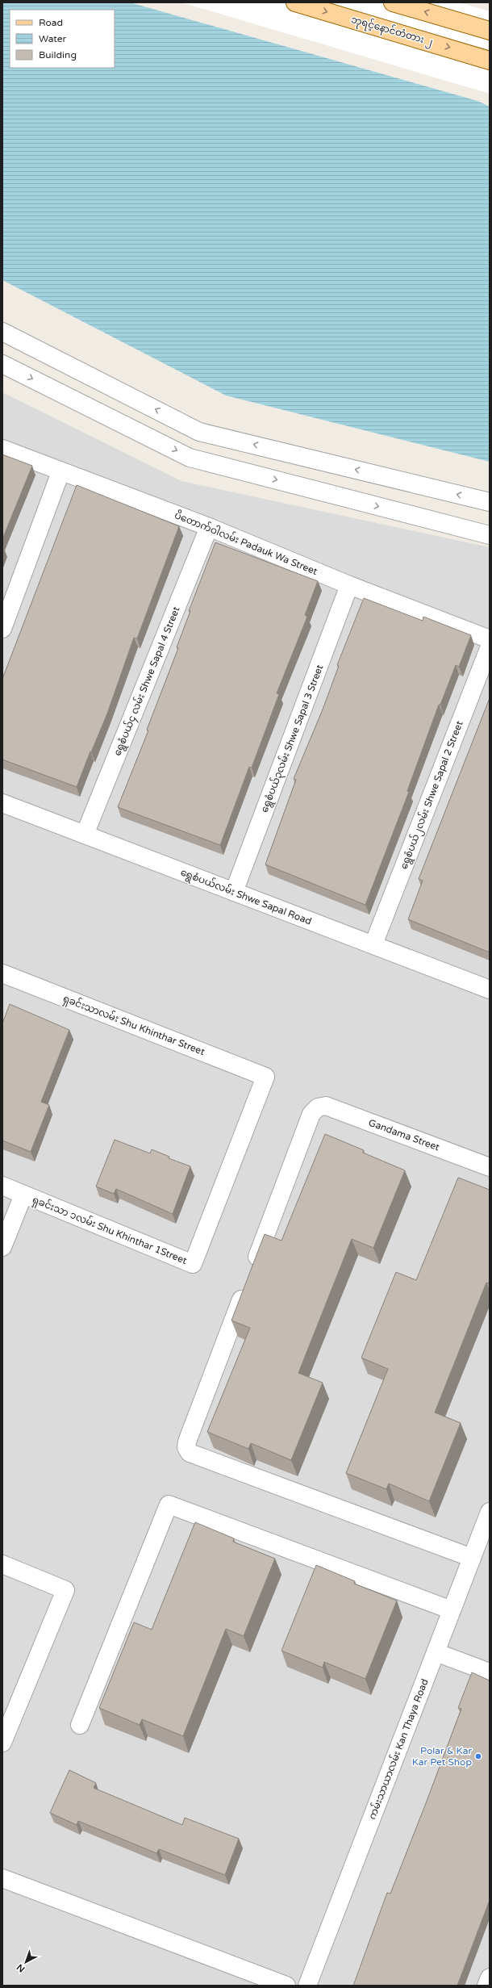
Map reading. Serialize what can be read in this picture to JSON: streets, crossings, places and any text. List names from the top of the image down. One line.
{"streets":{"main road":["ဘုရင့်နောင်တံတား ၂"],"street":["ပိတောက်ဝါလမ်း Padauk Wa Street","ရွေစံပယ်၄ လမ်း Shwe Sapal 4 Street","ရွေစံပယ်၃လမ်း Shwe Sapal 3 Street","ရွေစံပယ်၂လမ်း Shwe Sapal 2 Street","ရွေစံပယ်လမ်း Shwe Sapal Road","ရှခင်းသာလမ်း Shu Khinthar Street","Gandama Street","ရှခင်းသာ ၁လမ်း Shu Khinthar 1Street","ကမ်းသာယာလမ်း Kan Thaya Road"]},"crossings":[["ပိတောက်ဝါလမ်း Padauk Wa Street","ရွေစံပယ်၄ လမ်း Shwe Sapal 4 Street"],["ပိတောက်ဝါလမ်း Padauk Wa Street","ရွေစံပယ်၃လမ်း Shwe Sapal 3 Street"],["ရွေစံပယ်၄ လမ်း Shwe Sapal 4 Street","ရွေစံပယ်လမ်း Shwe Sapal Road"],["ရွေစံပယ်၃လမ်း Shwe Sapal 3 Street","ရွေစံပယ်လမ်း Shwe Sapal Road"],["ရွေစံပယ်၂လမ်း Shwe Sapal 2 Street","ရွေစံပယ်လမ်း Shwe Sapal Road"],["ရှခင်းသာလမ်း Shu Khinthar Street","ရှခင်းသာ ၁လမ်း Shu Khinthar 1Street"],["Gandama Street","ကမ်းသာယာလမ်း Kan Thaya Road"]],"places":["Polar & Kar Kar Pet Shop"],"legend":["Road","Water","Building"],"north":"bottom left"}
